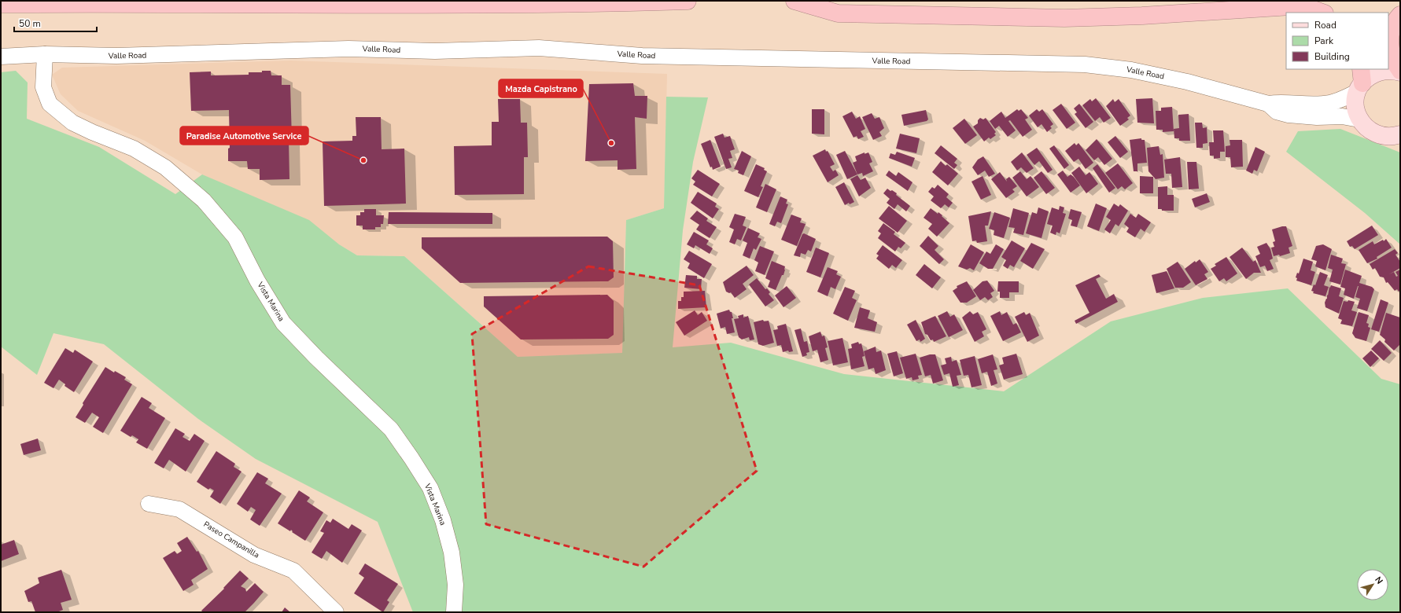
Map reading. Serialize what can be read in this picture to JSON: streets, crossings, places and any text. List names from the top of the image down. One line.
{"streets":{"street":["Valle Road","Vista Marina","Paseo Campanilla"]},"crossings":[["Valle Road","Vista Marina"]],"places":["Mazda Capistrano","Paradise Automotive Service"],"legend":["Road","Park","Building"],"scale_bar":"50 m","north":"top right"}
